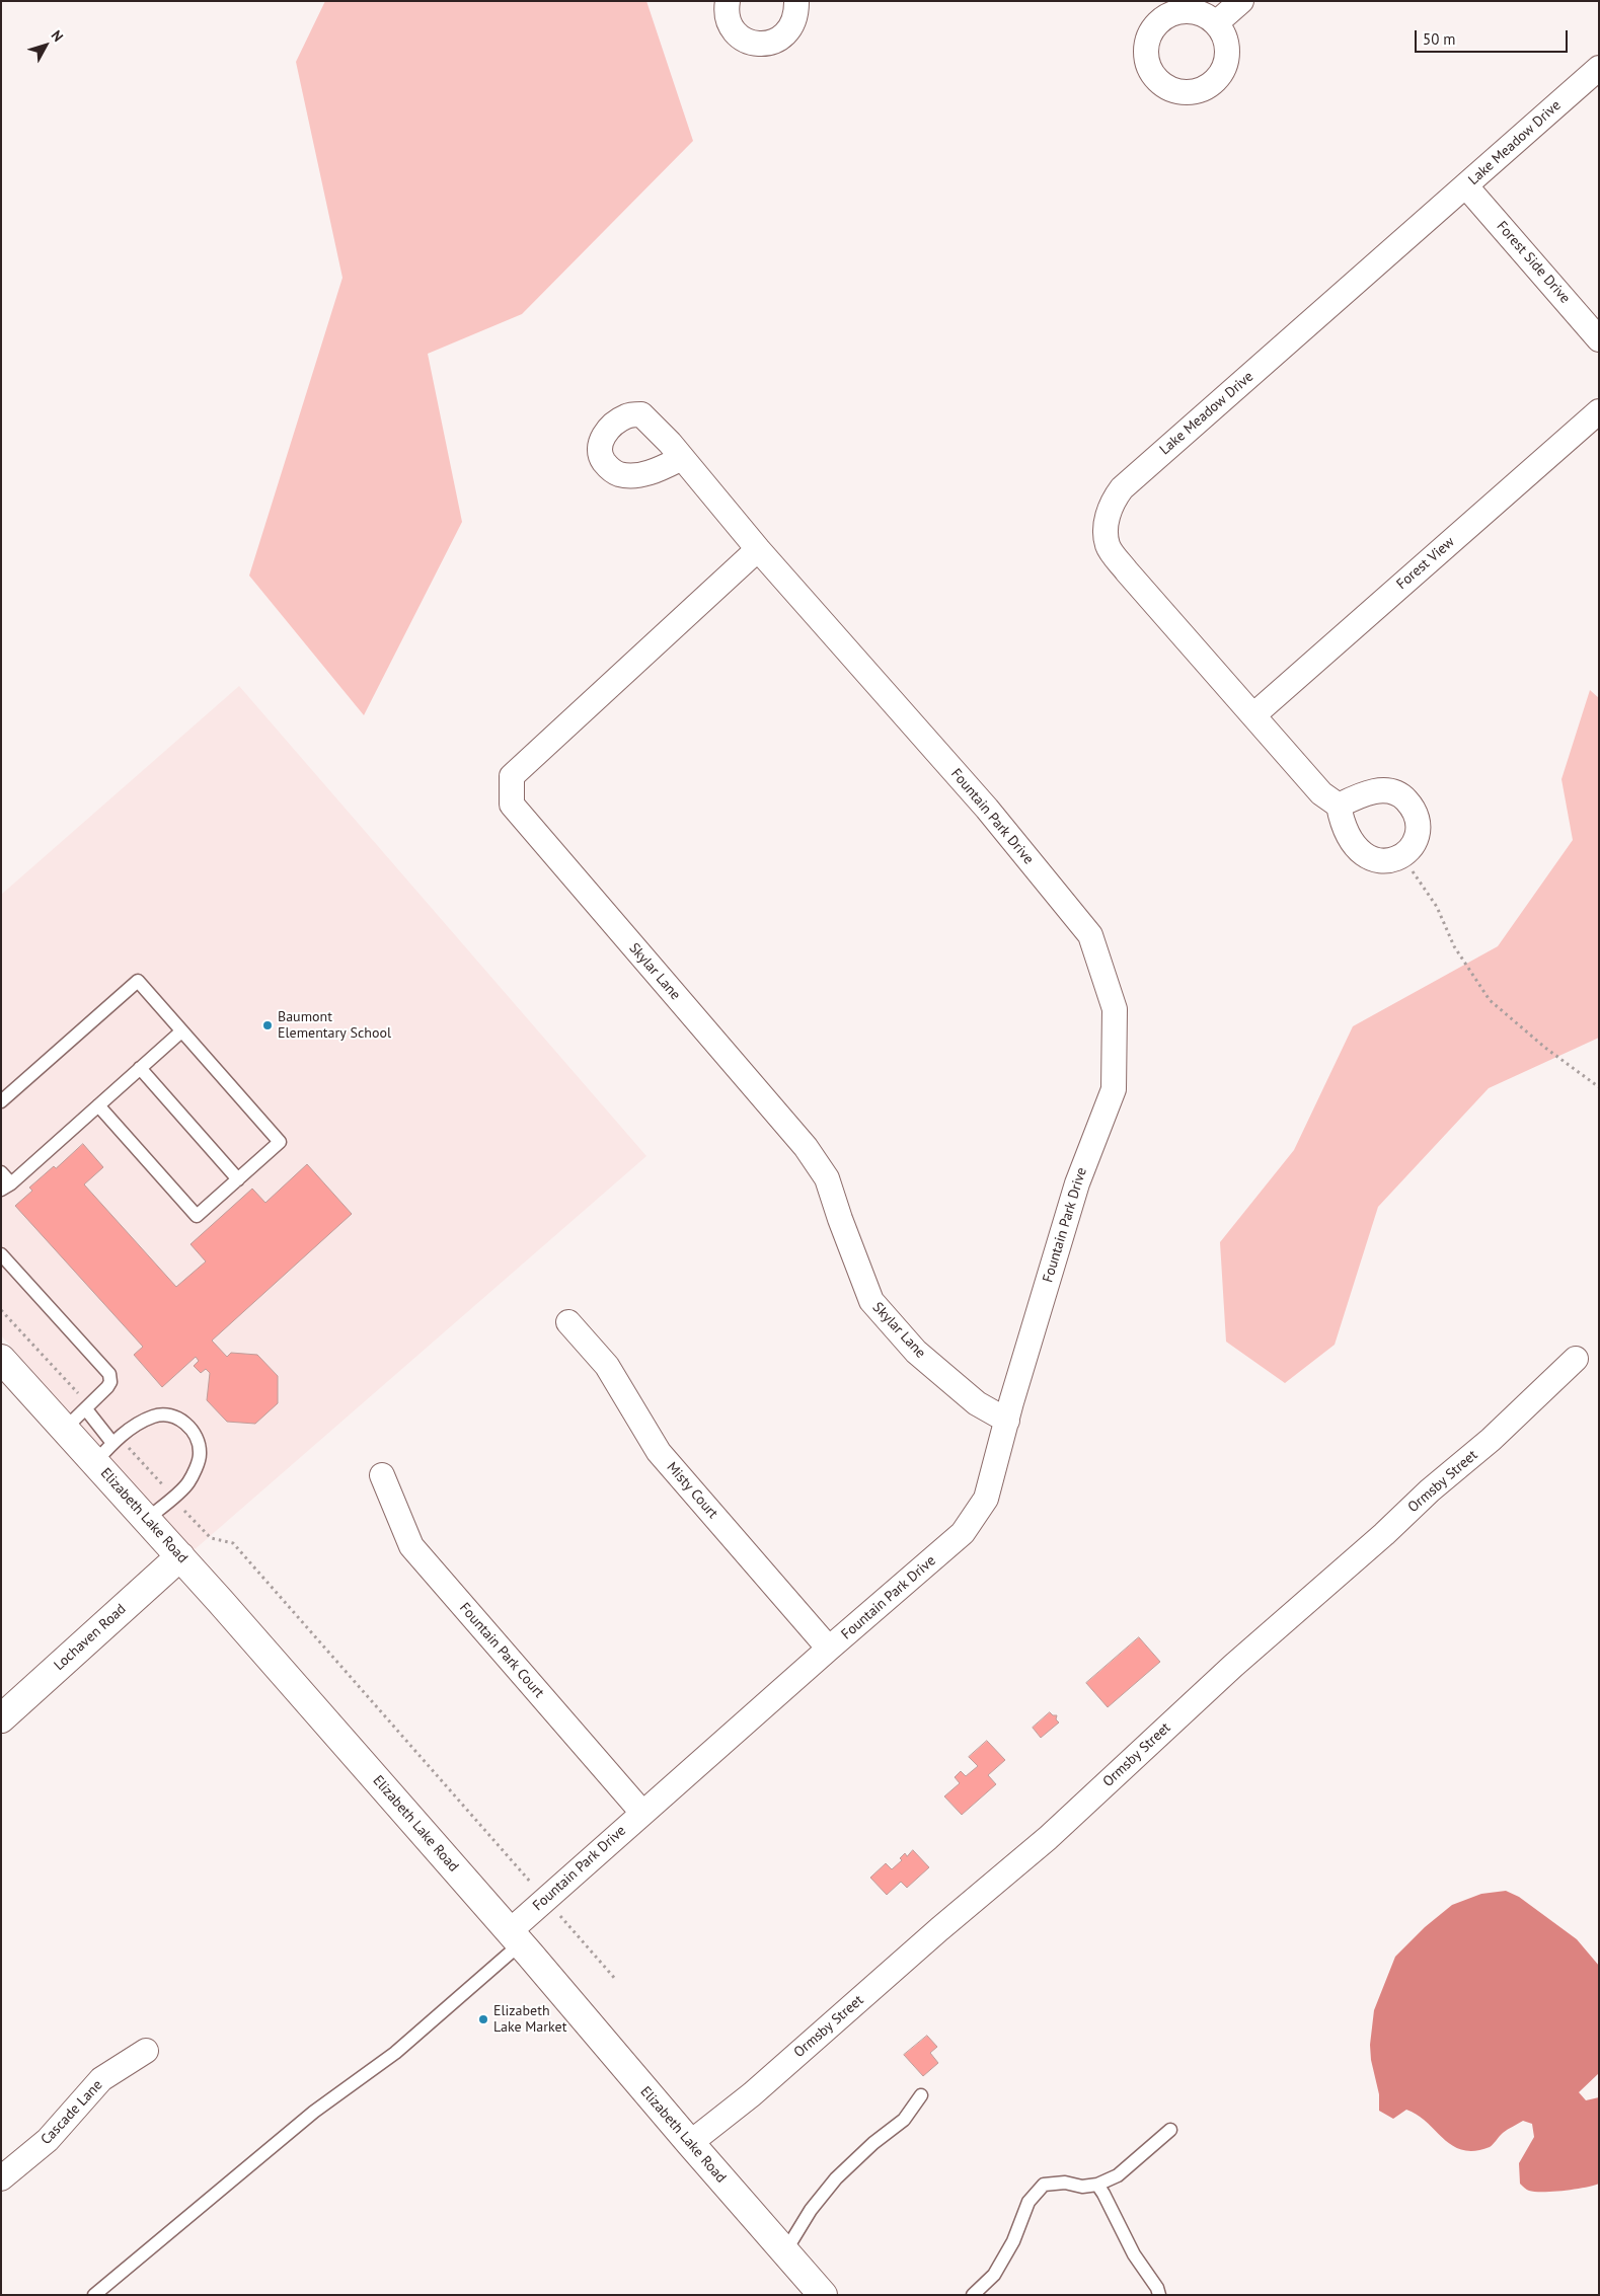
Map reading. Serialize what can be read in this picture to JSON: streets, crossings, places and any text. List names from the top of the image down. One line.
{"streets":{"street":["Lake Meadow Drive","Forest Side Drive","Forest View","Fountain Park Drive","Skylar Lane","Ormsby Street","Misty Court","Elizabeth Lake Road","Lochaven Road","Fountain Park Court","Cascade Lane"]},"crossings":[["Lake Meadow Drive","Forest Side Drive"],["Lake Meadow Drive","Forest View"],["Fountain Park Drive","Skylar Lane"],["Fountain Park Drive","Misty Court"],["Fountain Park Drive","Elizabeth Lake Road"],["Fountain Park Drive","Fountain Park Court"],["Ormsby Street","Elizabeth Lake Road"],["Elizabeth Lake Road","Lochaven Road"]],"places":["Baumont Elementary School","Elizabeth Lake Market"],"scale_bar":"50 m","north":"top right"}
